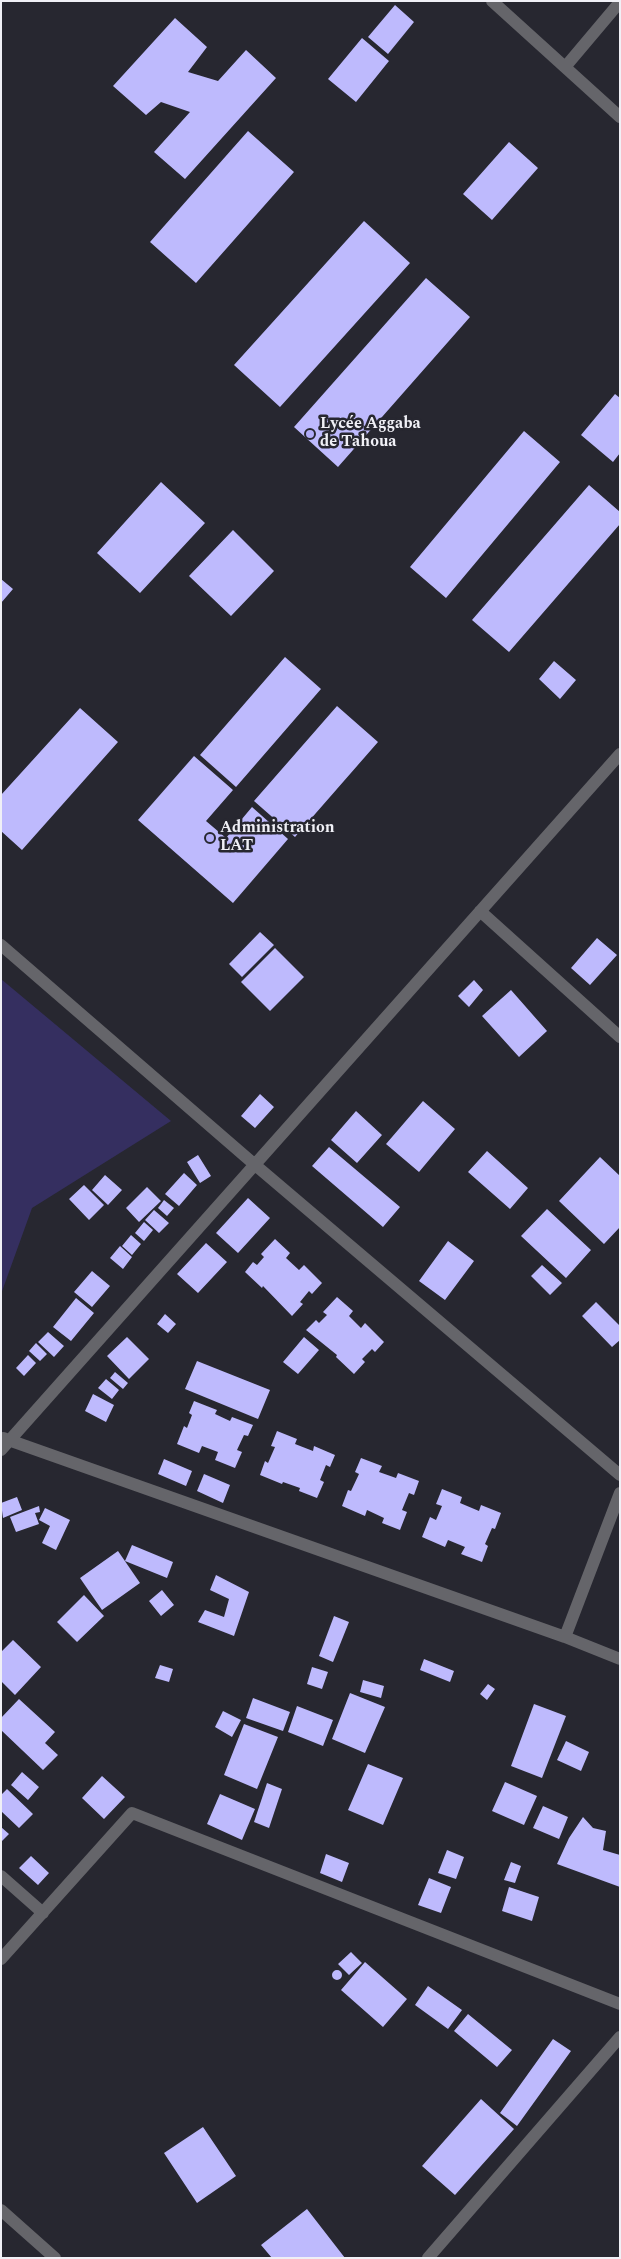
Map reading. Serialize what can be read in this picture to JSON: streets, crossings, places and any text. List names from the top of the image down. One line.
{"places":["Lycée Aggaba de Tahoua","Administration LAT"]}
